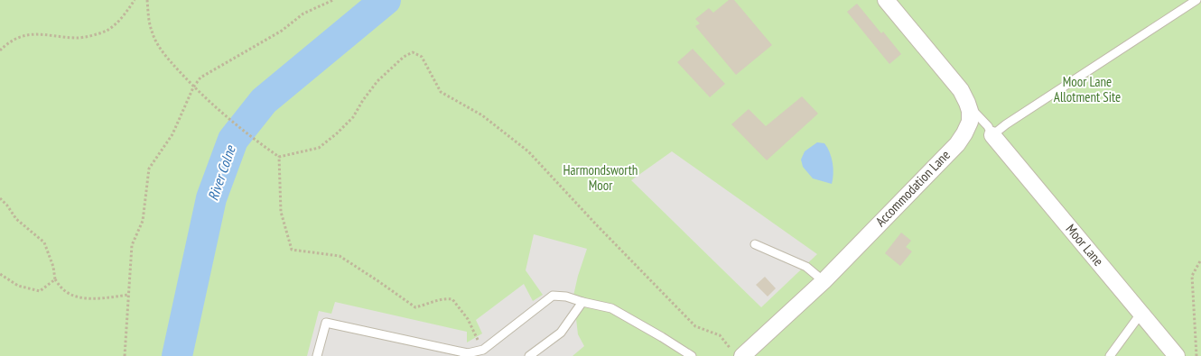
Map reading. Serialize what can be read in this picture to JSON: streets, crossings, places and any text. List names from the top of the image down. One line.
{"streets":{"street":["Accommodation Lane","Moor Lane"]},"water":["River Colne"],"parks":["Moor Lane Allotment Site","Harmondsworth Moor"]}
